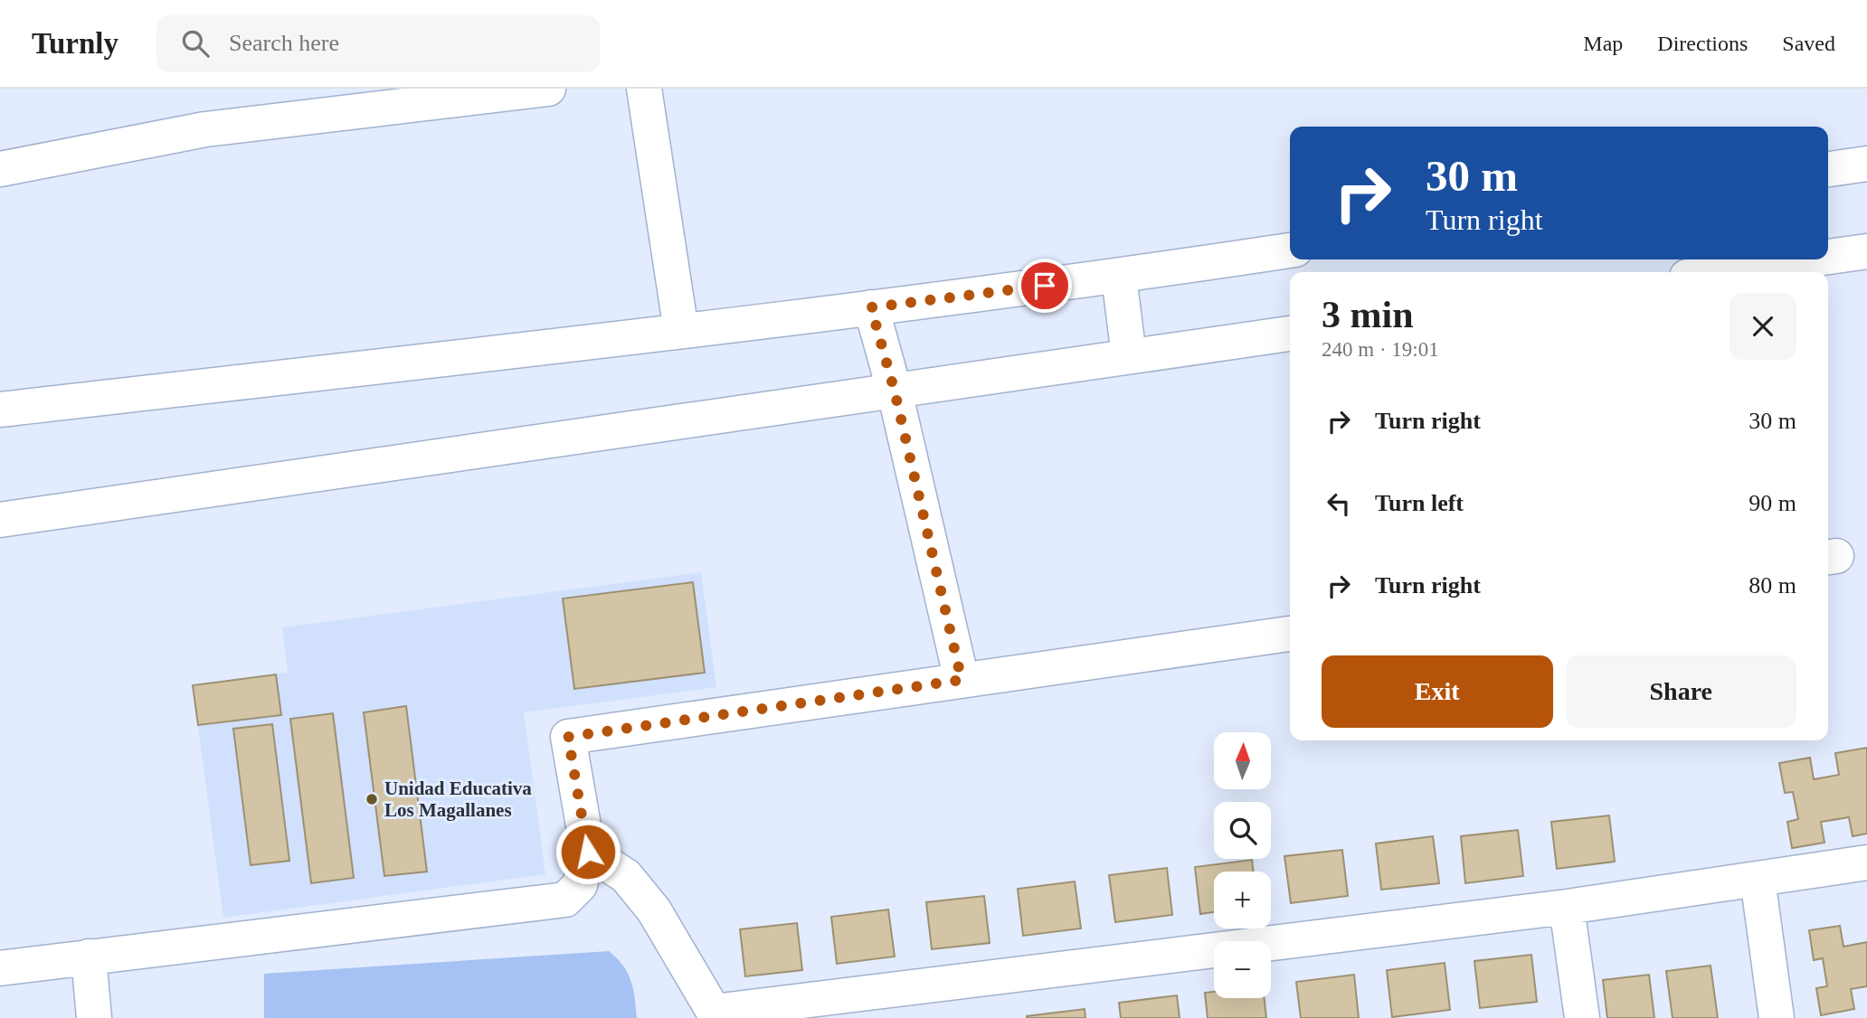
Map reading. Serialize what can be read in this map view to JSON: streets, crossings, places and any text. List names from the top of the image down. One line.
{"places":["Unidad Educativa Los Magallanes"],"north":"top","page":{"header":"Turnly","search":"Search here","nav":["Map","Directions","Saved"],"turn":["30 m","Turn right"],"heading":["3 min","240 m · 19:01"],"list":[{"name":"Turn right","value":"30 m"},{"name":"Turn left","value":"90 m"},{"name":"Turn right","value":"80 m"}],"buttons":["Exit","Share"],"map_buttons":["+","−"]}}
